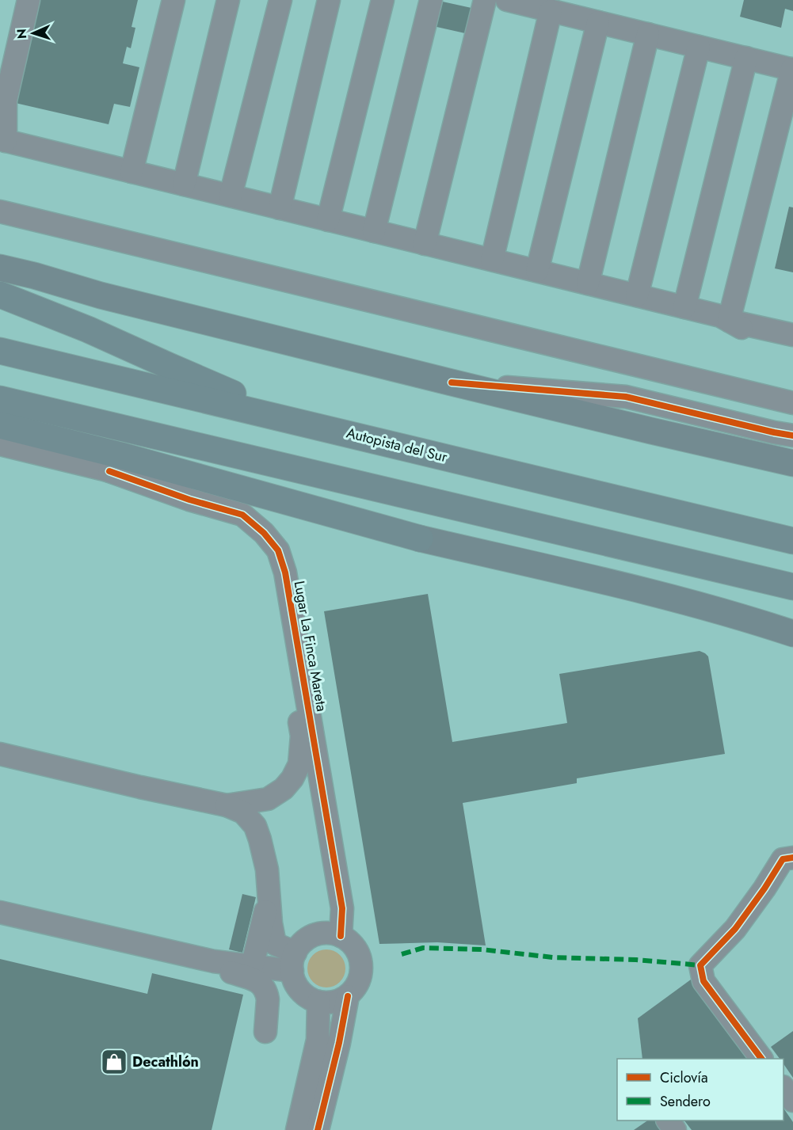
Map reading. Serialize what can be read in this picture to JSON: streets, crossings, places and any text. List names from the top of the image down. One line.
{"streets":{"highway":["Autopista del Sur"],"street":["Lugar La Finca Mareta"]},"places":{"shop":["Decathlón"]},"legend":["Ciclovía","Sendero"],"north":"left"}
